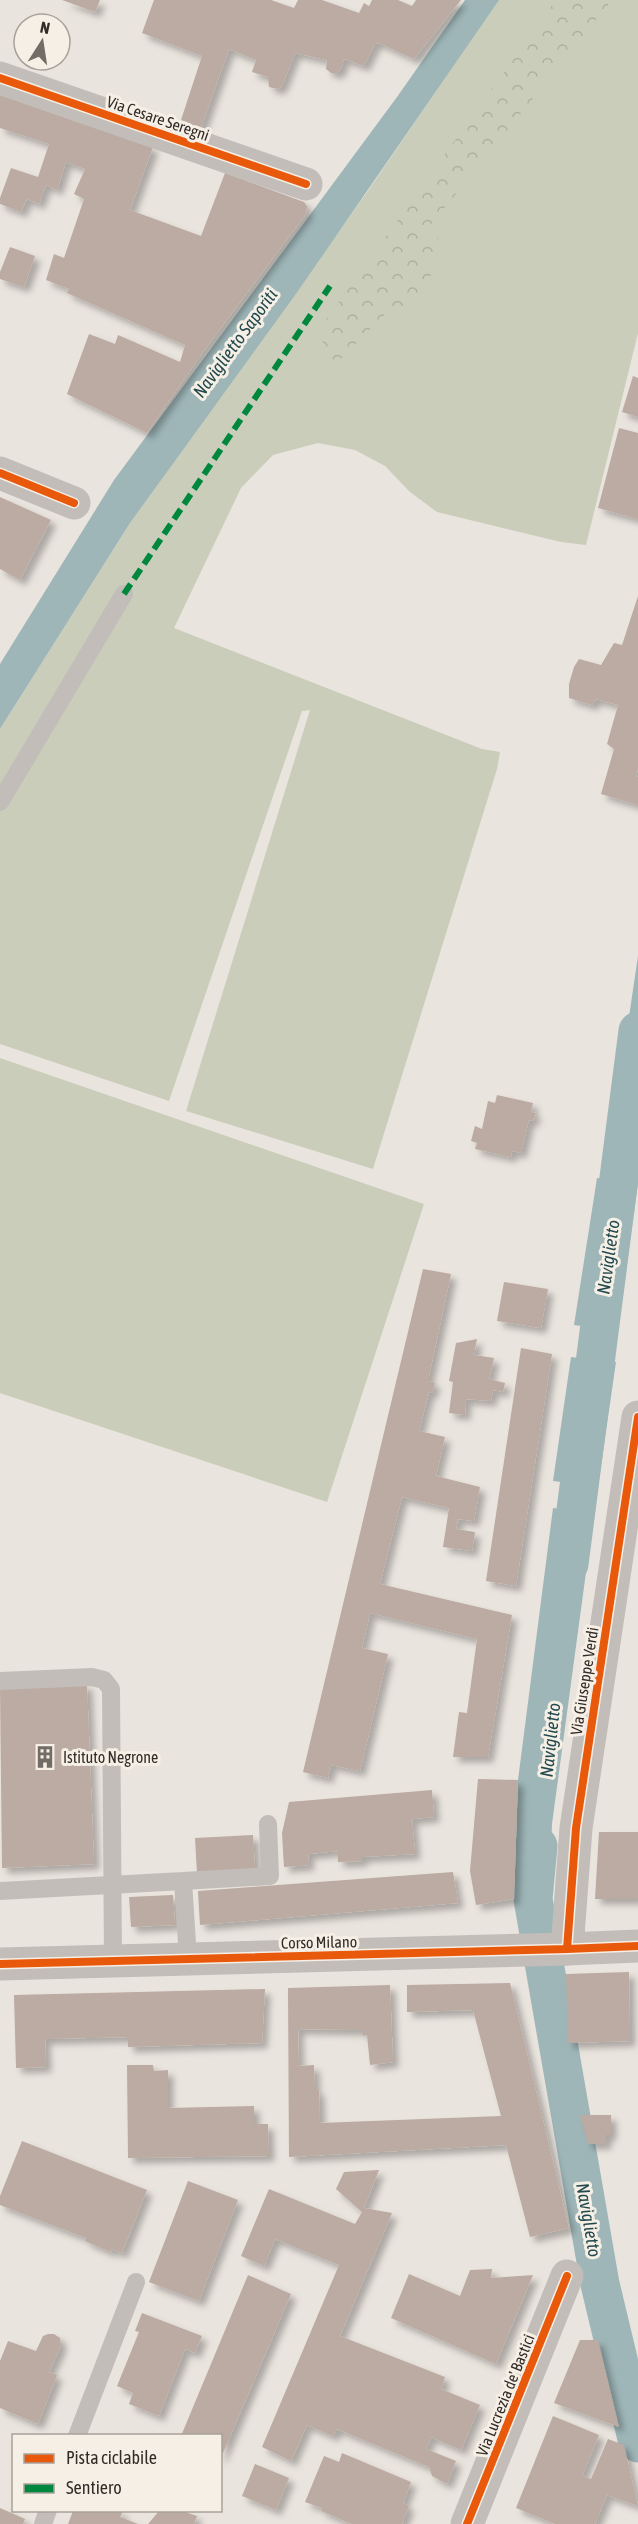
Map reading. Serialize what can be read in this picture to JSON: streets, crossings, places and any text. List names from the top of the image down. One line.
{"streets":{"street":["Via Cesare Seregni","Via Giuseppe Verdi","Corso Milano","Via Lucrezia de' Bastici"]},"crossings":[["Via Giuseppe Verdi","Corso Milano"]],"water":["Naviglietto Saporiti","Naviglietto"],"places":{"building":["Istituto Negrone"]},"legend":["Pista ciclabile","Sentiero"],"north":"top"}
